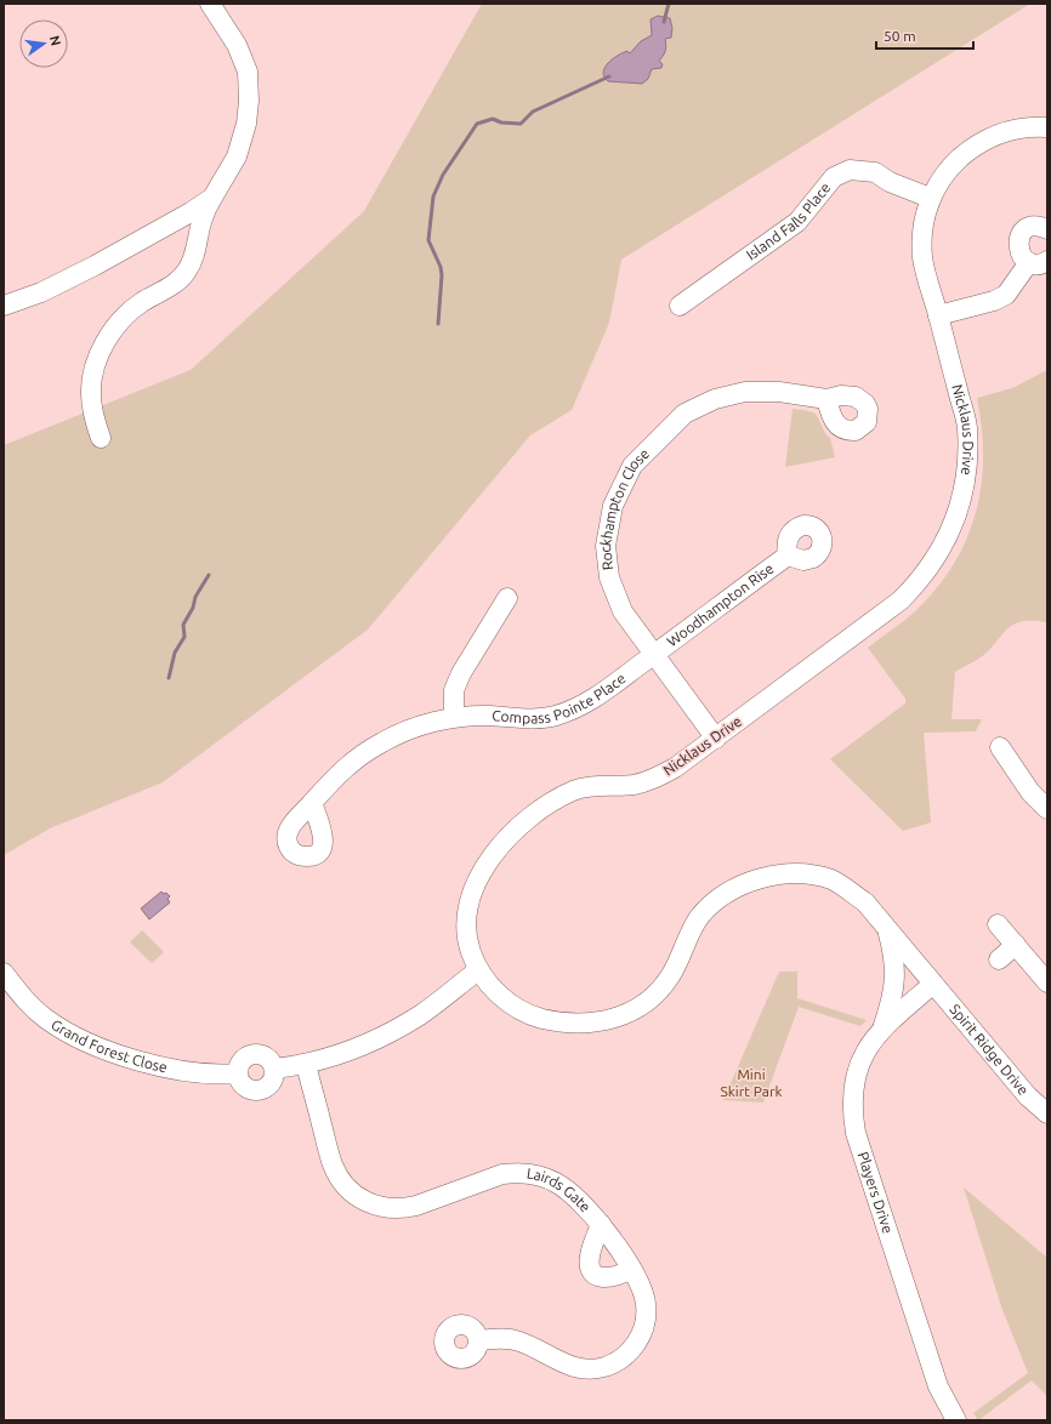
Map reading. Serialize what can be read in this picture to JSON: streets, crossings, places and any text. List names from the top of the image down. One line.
{"streets":{"street":["Island Falls Place","Nicklaus Drive","Rockhampton Close","Woodhampton Rise","Compass Pointe Place","Grand Forest Close","Spirit Ridge Drive","Players Drive","Lairds Gate"]},"crossings":[["Island Falls Place","Nicklaus Drive"],["Nicklaus Drive","Rockhampton Close"],["Nicklaus Drive","Spirit Ridge Drive"],["Nicklaus Drive","Players Drive"],["Rockhampton Close","Woodhampton Rise"],["Rockhampton Close","Compass Pointe Place"],["Woodhampton Rise","Compass Pointe Place"],["Spirit Ridge Drive","Players Drive"]],"parks":["Mini Skirt Park"],"scale_bar":"50 m","north":"right"}
